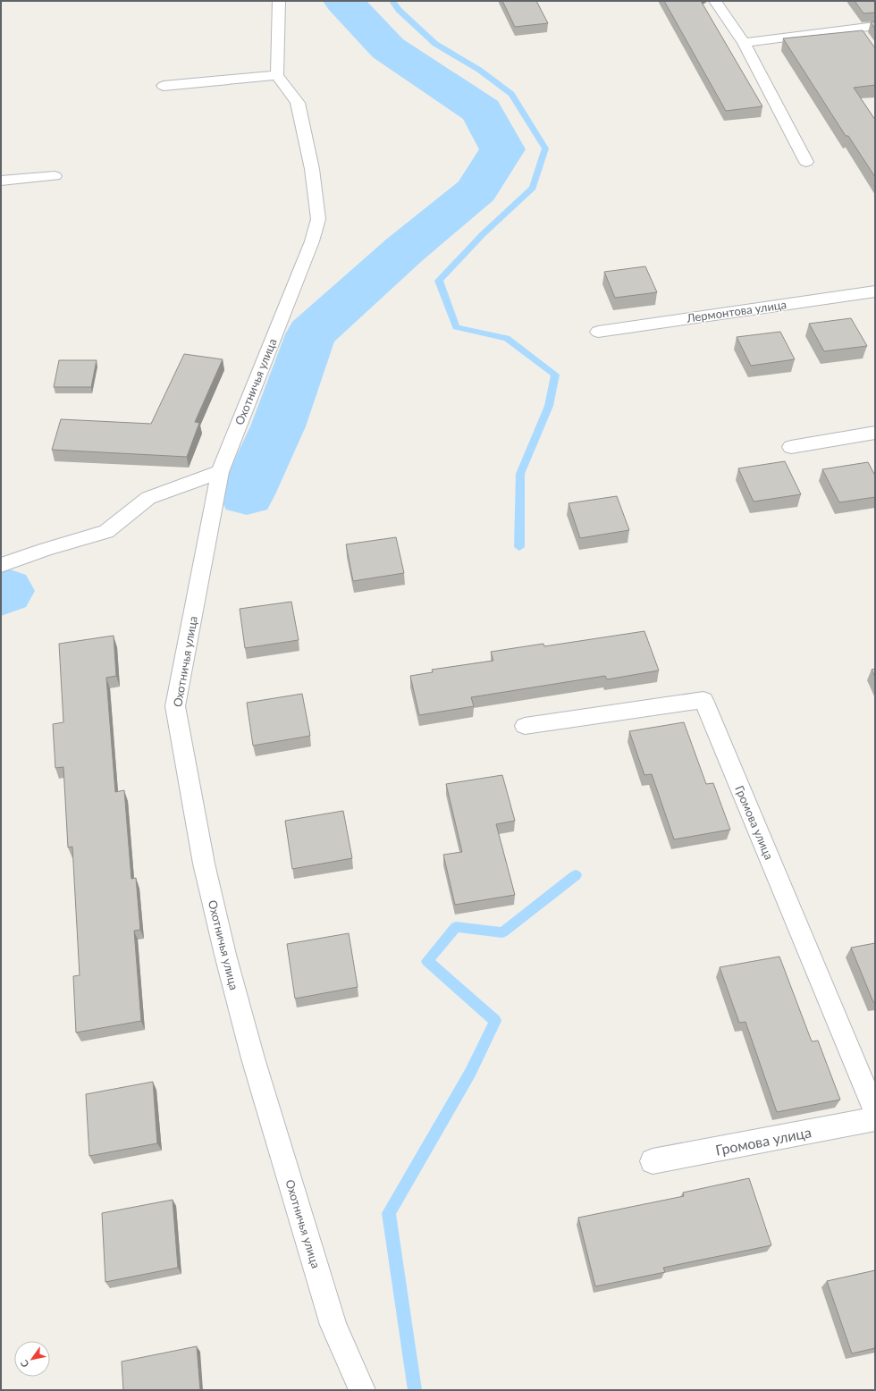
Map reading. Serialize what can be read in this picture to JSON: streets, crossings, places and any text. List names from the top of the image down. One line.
{"streets":{"street":["Лермонтова улица","Охотничья улица","Громова улица"]},"north":"bottom left"}
